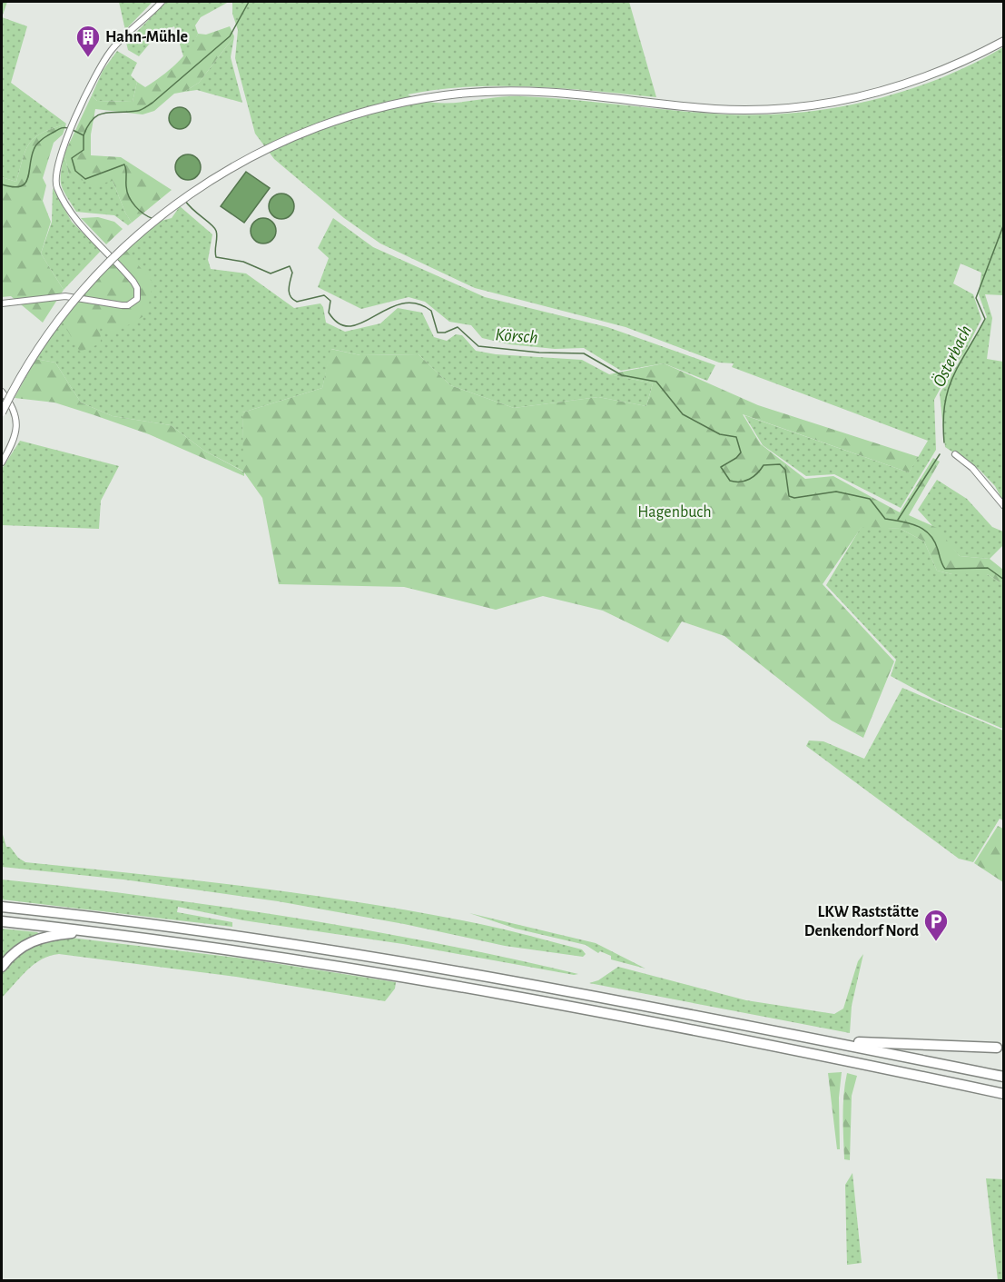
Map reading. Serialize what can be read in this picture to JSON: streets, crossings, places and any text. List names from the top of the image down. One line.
{"water":["Körsch","Österbach"],"parks":["Hagenbuch"],"places":{"building":["Hahn-Mühle"],"parking":["LKW Raststätte Denkendorf Nord"]}}
